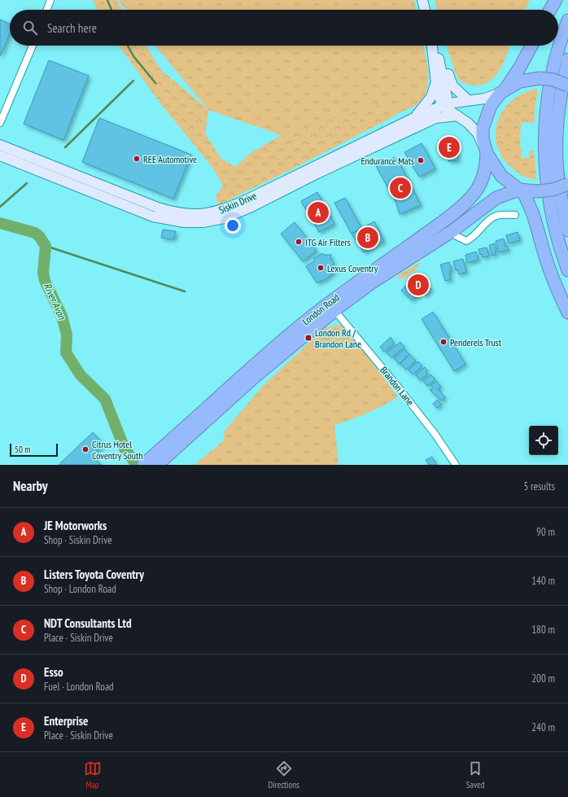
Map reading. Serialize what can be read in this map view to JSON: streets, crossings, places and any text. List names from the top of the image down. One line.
{"streets":{"highway":["London Road"],"street":["Siskin Drive","Brandon Lane"]},"crossings":[["Siskin Drive","London Road"],["London Road","Brandon Lane"]],"water":["River Avon"],"places":{"other":["REE Automotive","Endurance Mats","ITG Air Filters","Lexus Coventry","Penderels Trust","Citrus Hotel Coventry South"],"transit":["London Rd / Brandon Lane"]},"scale_bar":"50 m","page":{"search":"Search here","pins":["E","C","A","B","D"],"scale":"50 m","heading":["Nearby","5 results"],"list":[{"mark":"A","name":"JE Motorworks","note":"Shop · Siskin Drive","value":"90 m"},{"mark":"B","name":"Listers Toyota Coventry","note":"Shop · London Road","value":"140 m"},{"mark":"C","name":"NDT Consultants Ltd","note":"Place · Siskin Drive","value":"180 m"},{"mark":"D","name":"Esso","note":"Fuel · London Road","value":"200 m"},{"mark":"E","name":"Enterprise","note":"Place · Siskin Drive","value":"240 m"}],"nav":["Map","Directions","Saved"]}}
